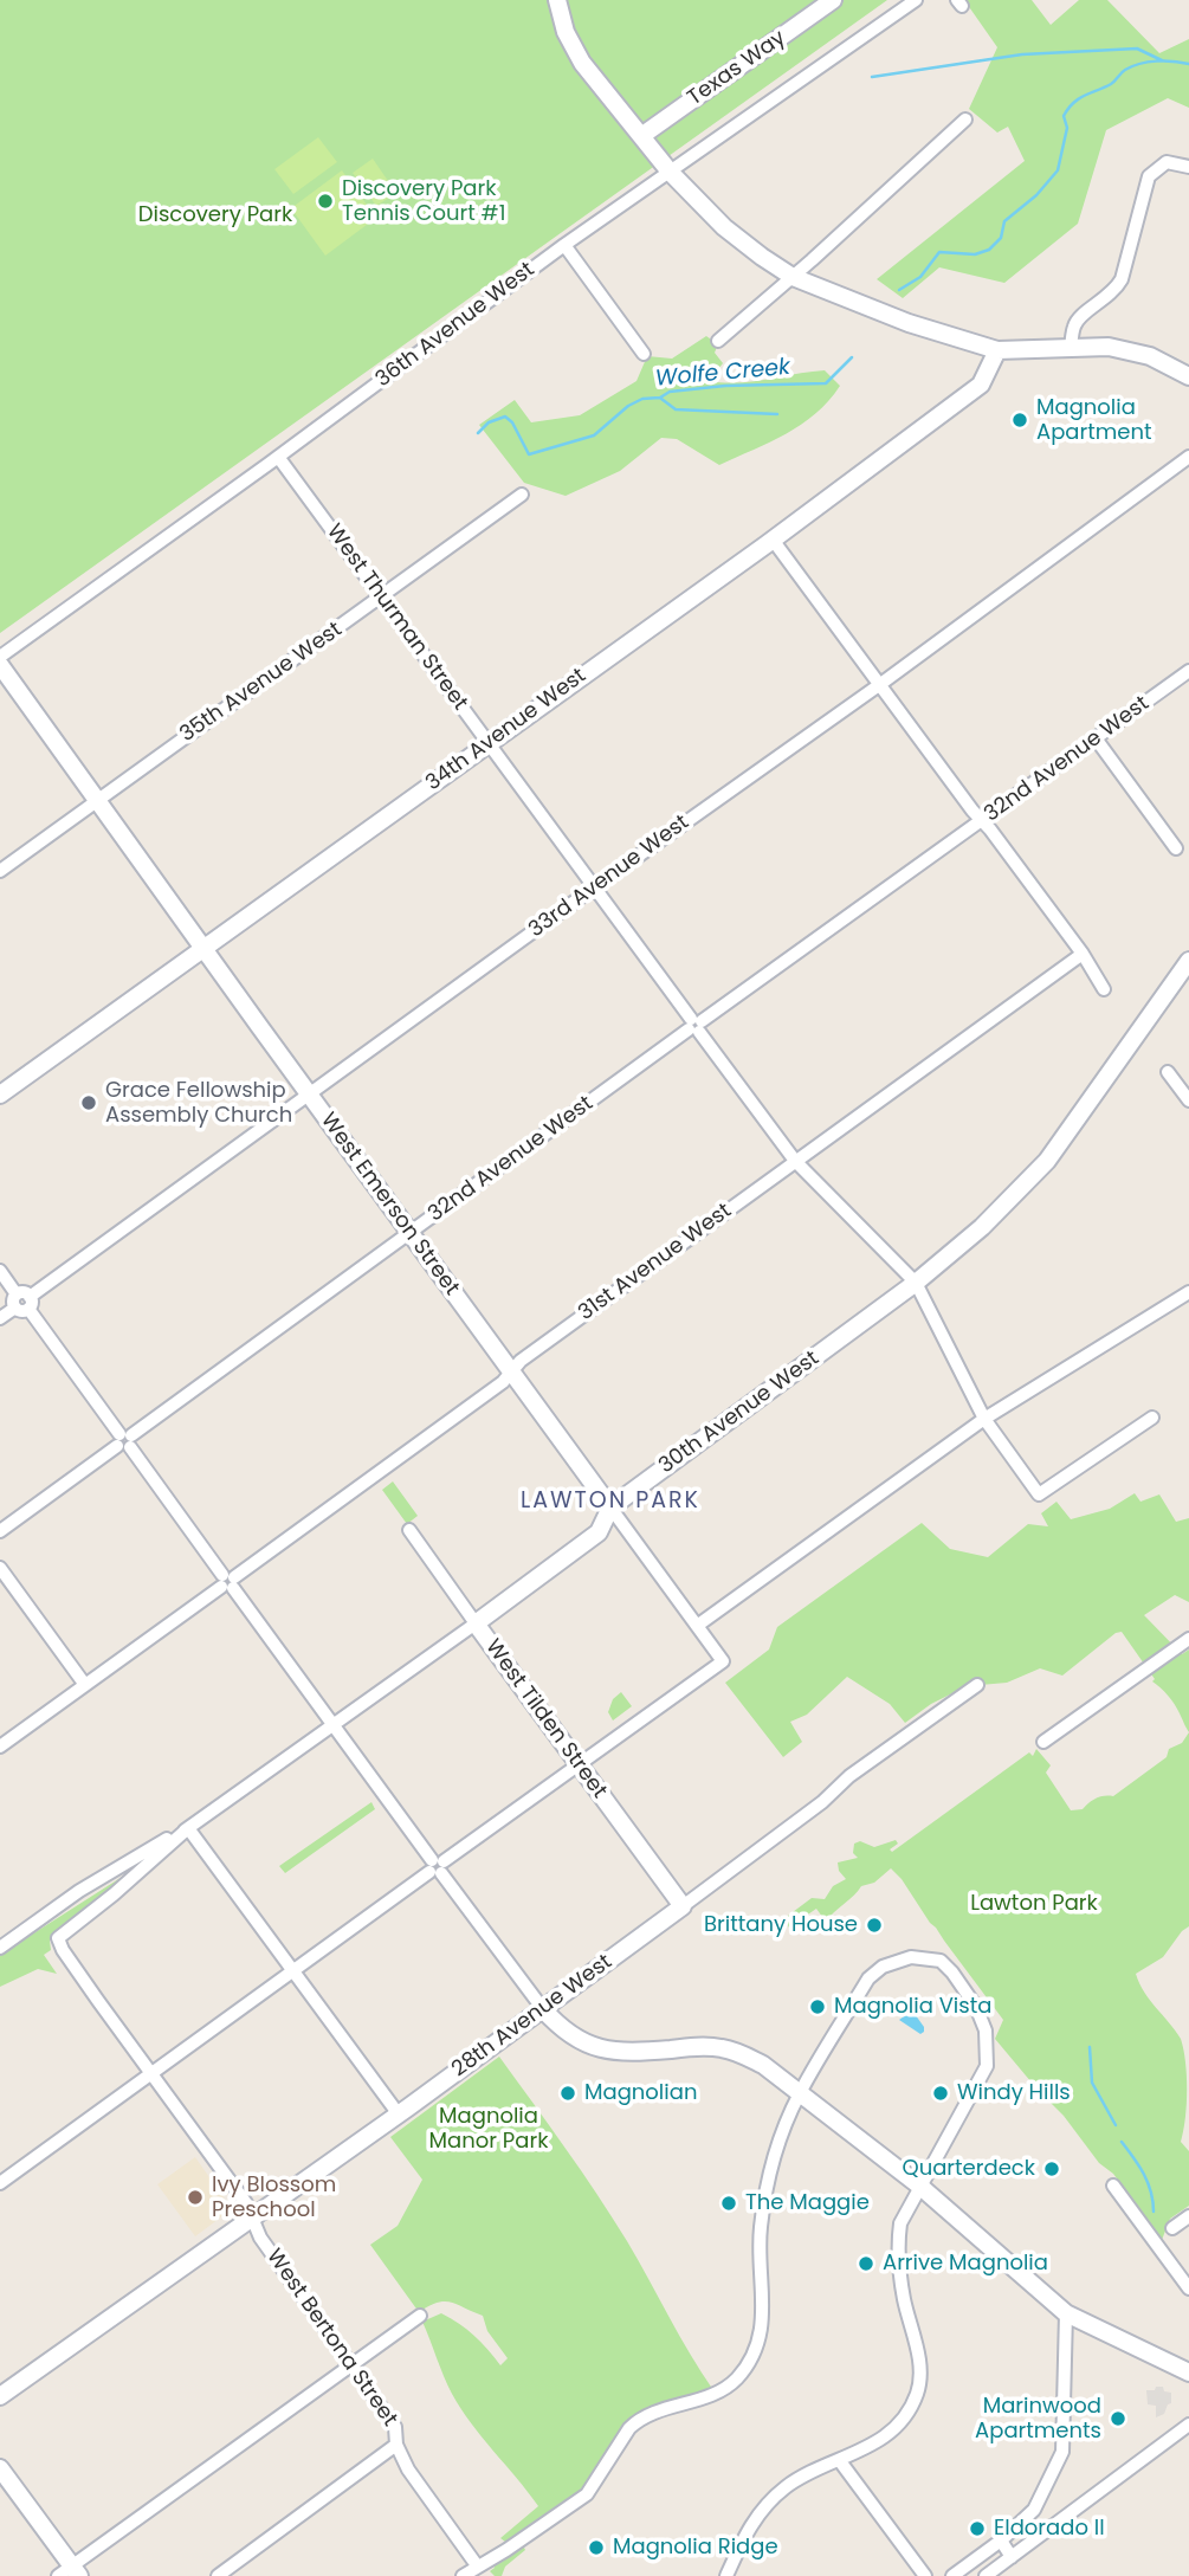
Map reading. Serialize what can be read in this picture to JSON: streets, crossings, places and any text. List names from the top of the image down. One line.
{"streets":{"street":["Texas Way","36th Avenue West","West Thurman Street","35th Avenue West","34th Avenue West","32nd Avenue West","33rd Avenue West","West Emerson Street","31st Avenue West","30th Avenue West","West Tilden Street","28th Avenue West","West Bertona Street"]},"crossings":[["36th Avenue West","West Thurman Street"],["West Thurman Street","35th Avenue West"],["West Thurman Street","34th Avenue West"],["West Thurman Street","32nd Avenue West"],["West Thurman Street","33rd Avenue West"],["West Thurman Street","31st Avenue West"],["West Thurman Street","30th Avenue West"],["35th Avenue West","West Emerson Street"],["34th Avenue West","West Emerson Street"],["32nd Avenue West","West Emerson Street"],["33rd Avenue West","West Emerson Street"],["West Emerson Street","31st Avenue West"],["West Emerson Street","30th Avenue West"],["West Emerson Street","West Tilden Street"],["30th Avenue West","West Tilden Street"],["30th Avenue West","West Bertona Street"],["West Tilden Street","28th Avenue West"],["28th Avenue West","West Bertona Street"]],"districts":["LAWTON PARK"],"water":["Wolfe Creek"],"parks":["Discovery Park","Lawton Park","Magnolia Manor Park"],"places":["Discovery Park Tennis Court #1","Magnolia Apartment","Grace Fellowship Assembly Church","Brittany House","Magnolia Vista","Magnolian","Windy Hills","Quarterdeck","Ivy Blossom Preschool","The Maggie","Arrive Magnolia","Marinwood Apartments","Eldorado II","Magnolia Ridge"]}
